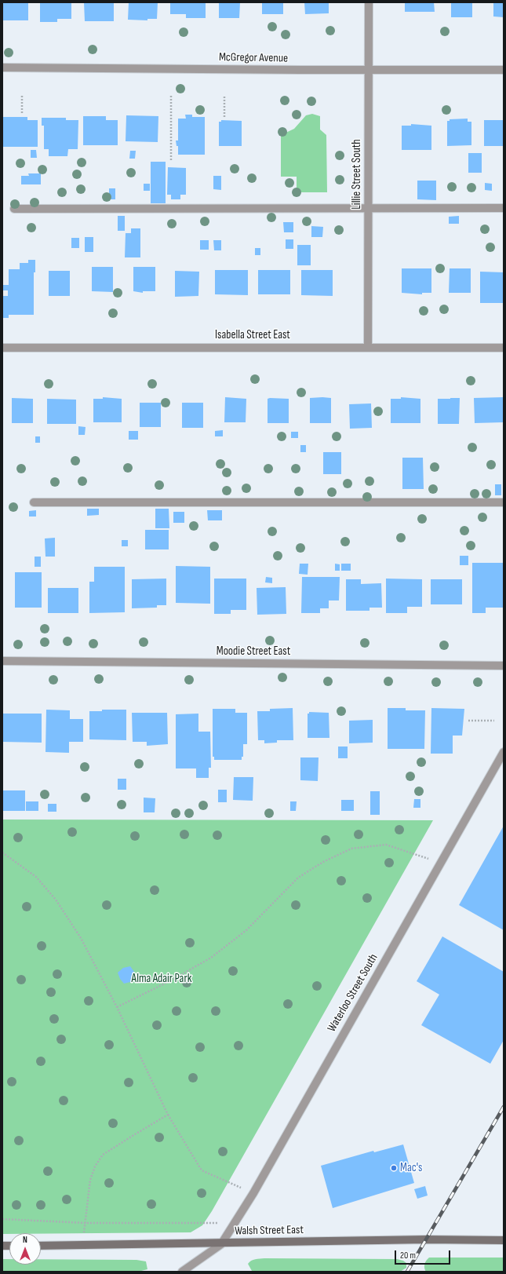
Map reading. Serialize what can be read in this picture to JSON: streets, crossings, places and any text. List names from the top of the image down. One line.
{"streets":{"street":["McGregor Avenue","Lillie Street South","Isabella Street East","Moodie Street East","Waterloo Street South","Walsh Street East"]},"crossings":[["McGregor Avenue","Lillie Street South"],["Lillie Street South","Isabella Street East"],["Waterloo Street South","Walsh Street East"]],"parks":["Alma Adair Park"],"places":["Mac's"],"scale_bar":"20 m","north":"top"}
